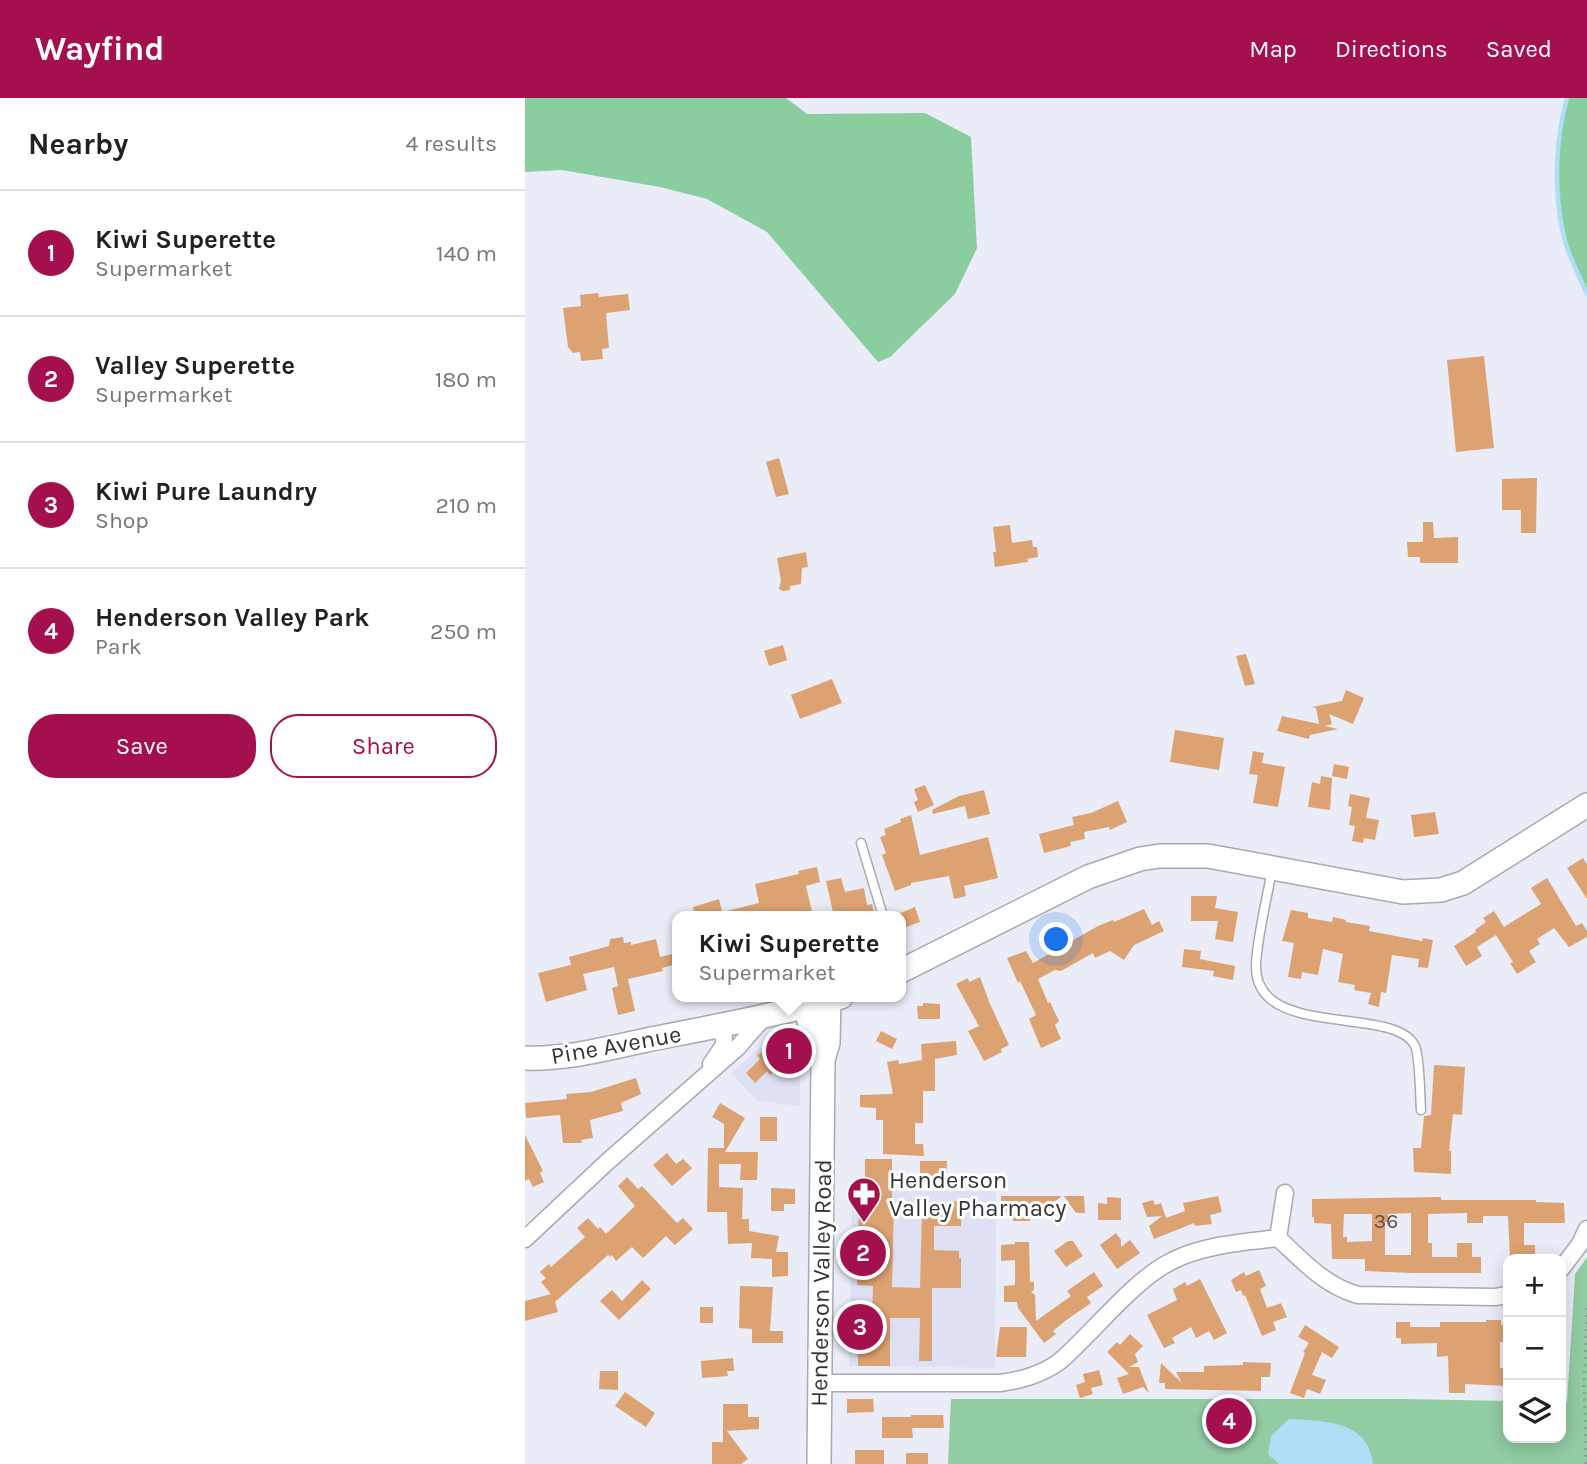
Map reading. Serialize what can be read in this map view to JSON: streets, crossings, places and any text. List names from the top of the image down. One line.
{"streets":{"street":["Pine Avenue","Henderson Valley Road"]},"crossings":[["Pine Avenue","Henderson Valley Road"]],"places":{"pharmacy":["Henderson Valley Pharmacy"]},"house_numbers":["36"],"page":{"header":"Wayfind","nav":["Map","Directions","Saved"],"heading":["Nearby","4 results"],"list":[{"mark":"1","name":"Kiwi Superette","note":"Supermarket","value":"140 m"},{"mark":"2","name":"Valley Superette","note":"Supermarket","value":"180 m"},{"mark":"3","name":"Kiwi Pure Laundry","note":"Shop","value":"210 m"},{"mark":"4","name":"Henderson Valley Park","note":"Park","value":"250 m"}],"buttons":["Save","Share"],"popup":["Kiwi Superette","Supermarket"],"pins":["1","2","3","4"],"map_buttons":["+","−"]}}
